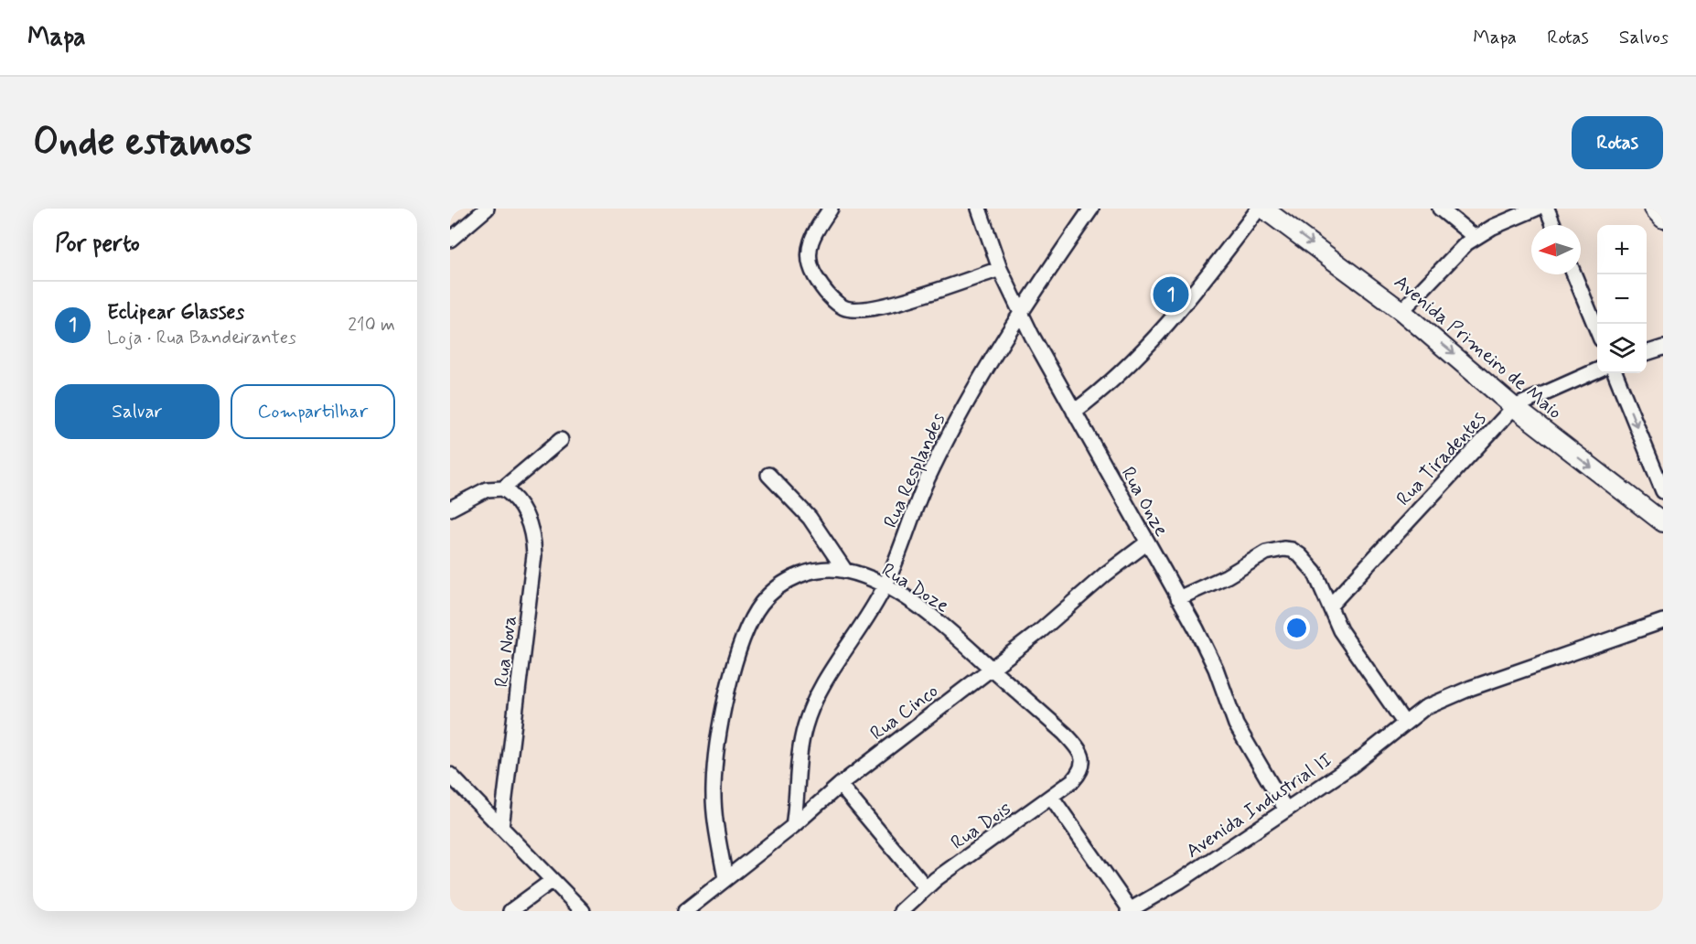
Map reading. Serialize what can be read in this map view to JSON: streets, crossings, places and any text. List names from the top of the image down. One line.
{"streets":{"main road":["Avenida Primeiro de Maio"],"street":["Rua Tiradentes","Rua Resplandes","Rua Onze","Rua Doze","Rua Nova","Rua Cinco","Avenida Industrial II","Rua Dois"]},"crossings":[["Avenida Primeiro de Maio","Rua Tiradentes"],["Rua Resplandes","Rua Onze"],["Rua Resplandes","Rua Doze"],["Rua Resplandes","Rua Cinco"],["Rua Onze","Rua Cinco"],["Rua Onze","Avenida Industrial II"],["Rua Doze","Rua Cinco"],["Rua Doze","Rua Dois"]],"one_way":["Avenida Primeiro de Maio"],"north":"left","page":{"header":"Mapa","nav":["Mapa","Rotas","Salvos"],"buttons":["Rotas",["Salvar","Compartilhar"]],"title":"Onde estamos","heading":"Por perto","map_buttons":["+","−"],"pins":"1","list":[{"mark":"1","name":"Eclipear Glasses","note":"Loja · Rua Bandeirantes","value":"210 m"}]}}
